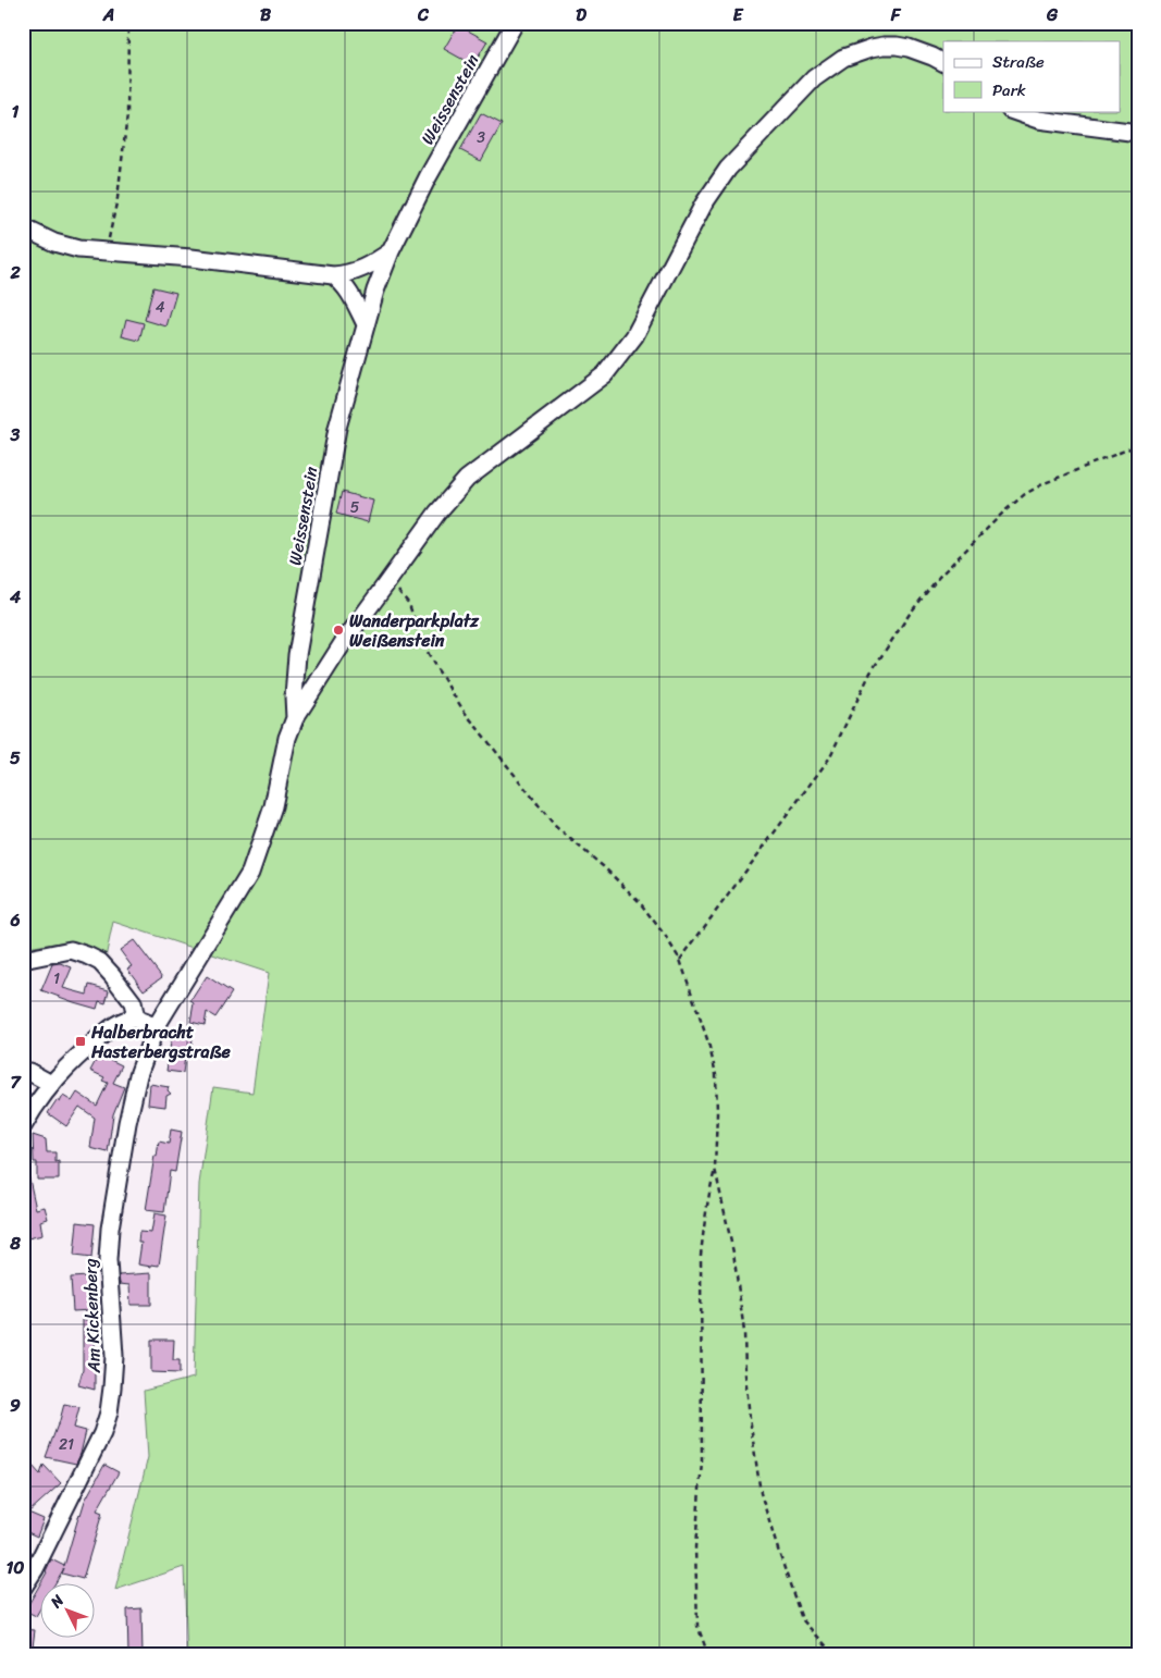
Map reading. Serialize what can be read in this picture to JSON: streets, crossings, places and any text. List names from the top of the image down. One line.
{"streets":{"street":["Weissenstein","Am Kickenberg"]},"crossings":[["Weissenstein","Am Kickenberg"]],"places":{"other":["Wanderparkplatz Weißenstein"],"transit":["Halberbracht Hasterbergstraße"]},"house_numbers":["3","4","5","1","21"],"legend":["Straße","Park"],"north":"top left","grid":{"columns":["A","B","C","D","E","F","G"],"rows":["1","2","3","4","5","6","7","8","9","10"]}}
